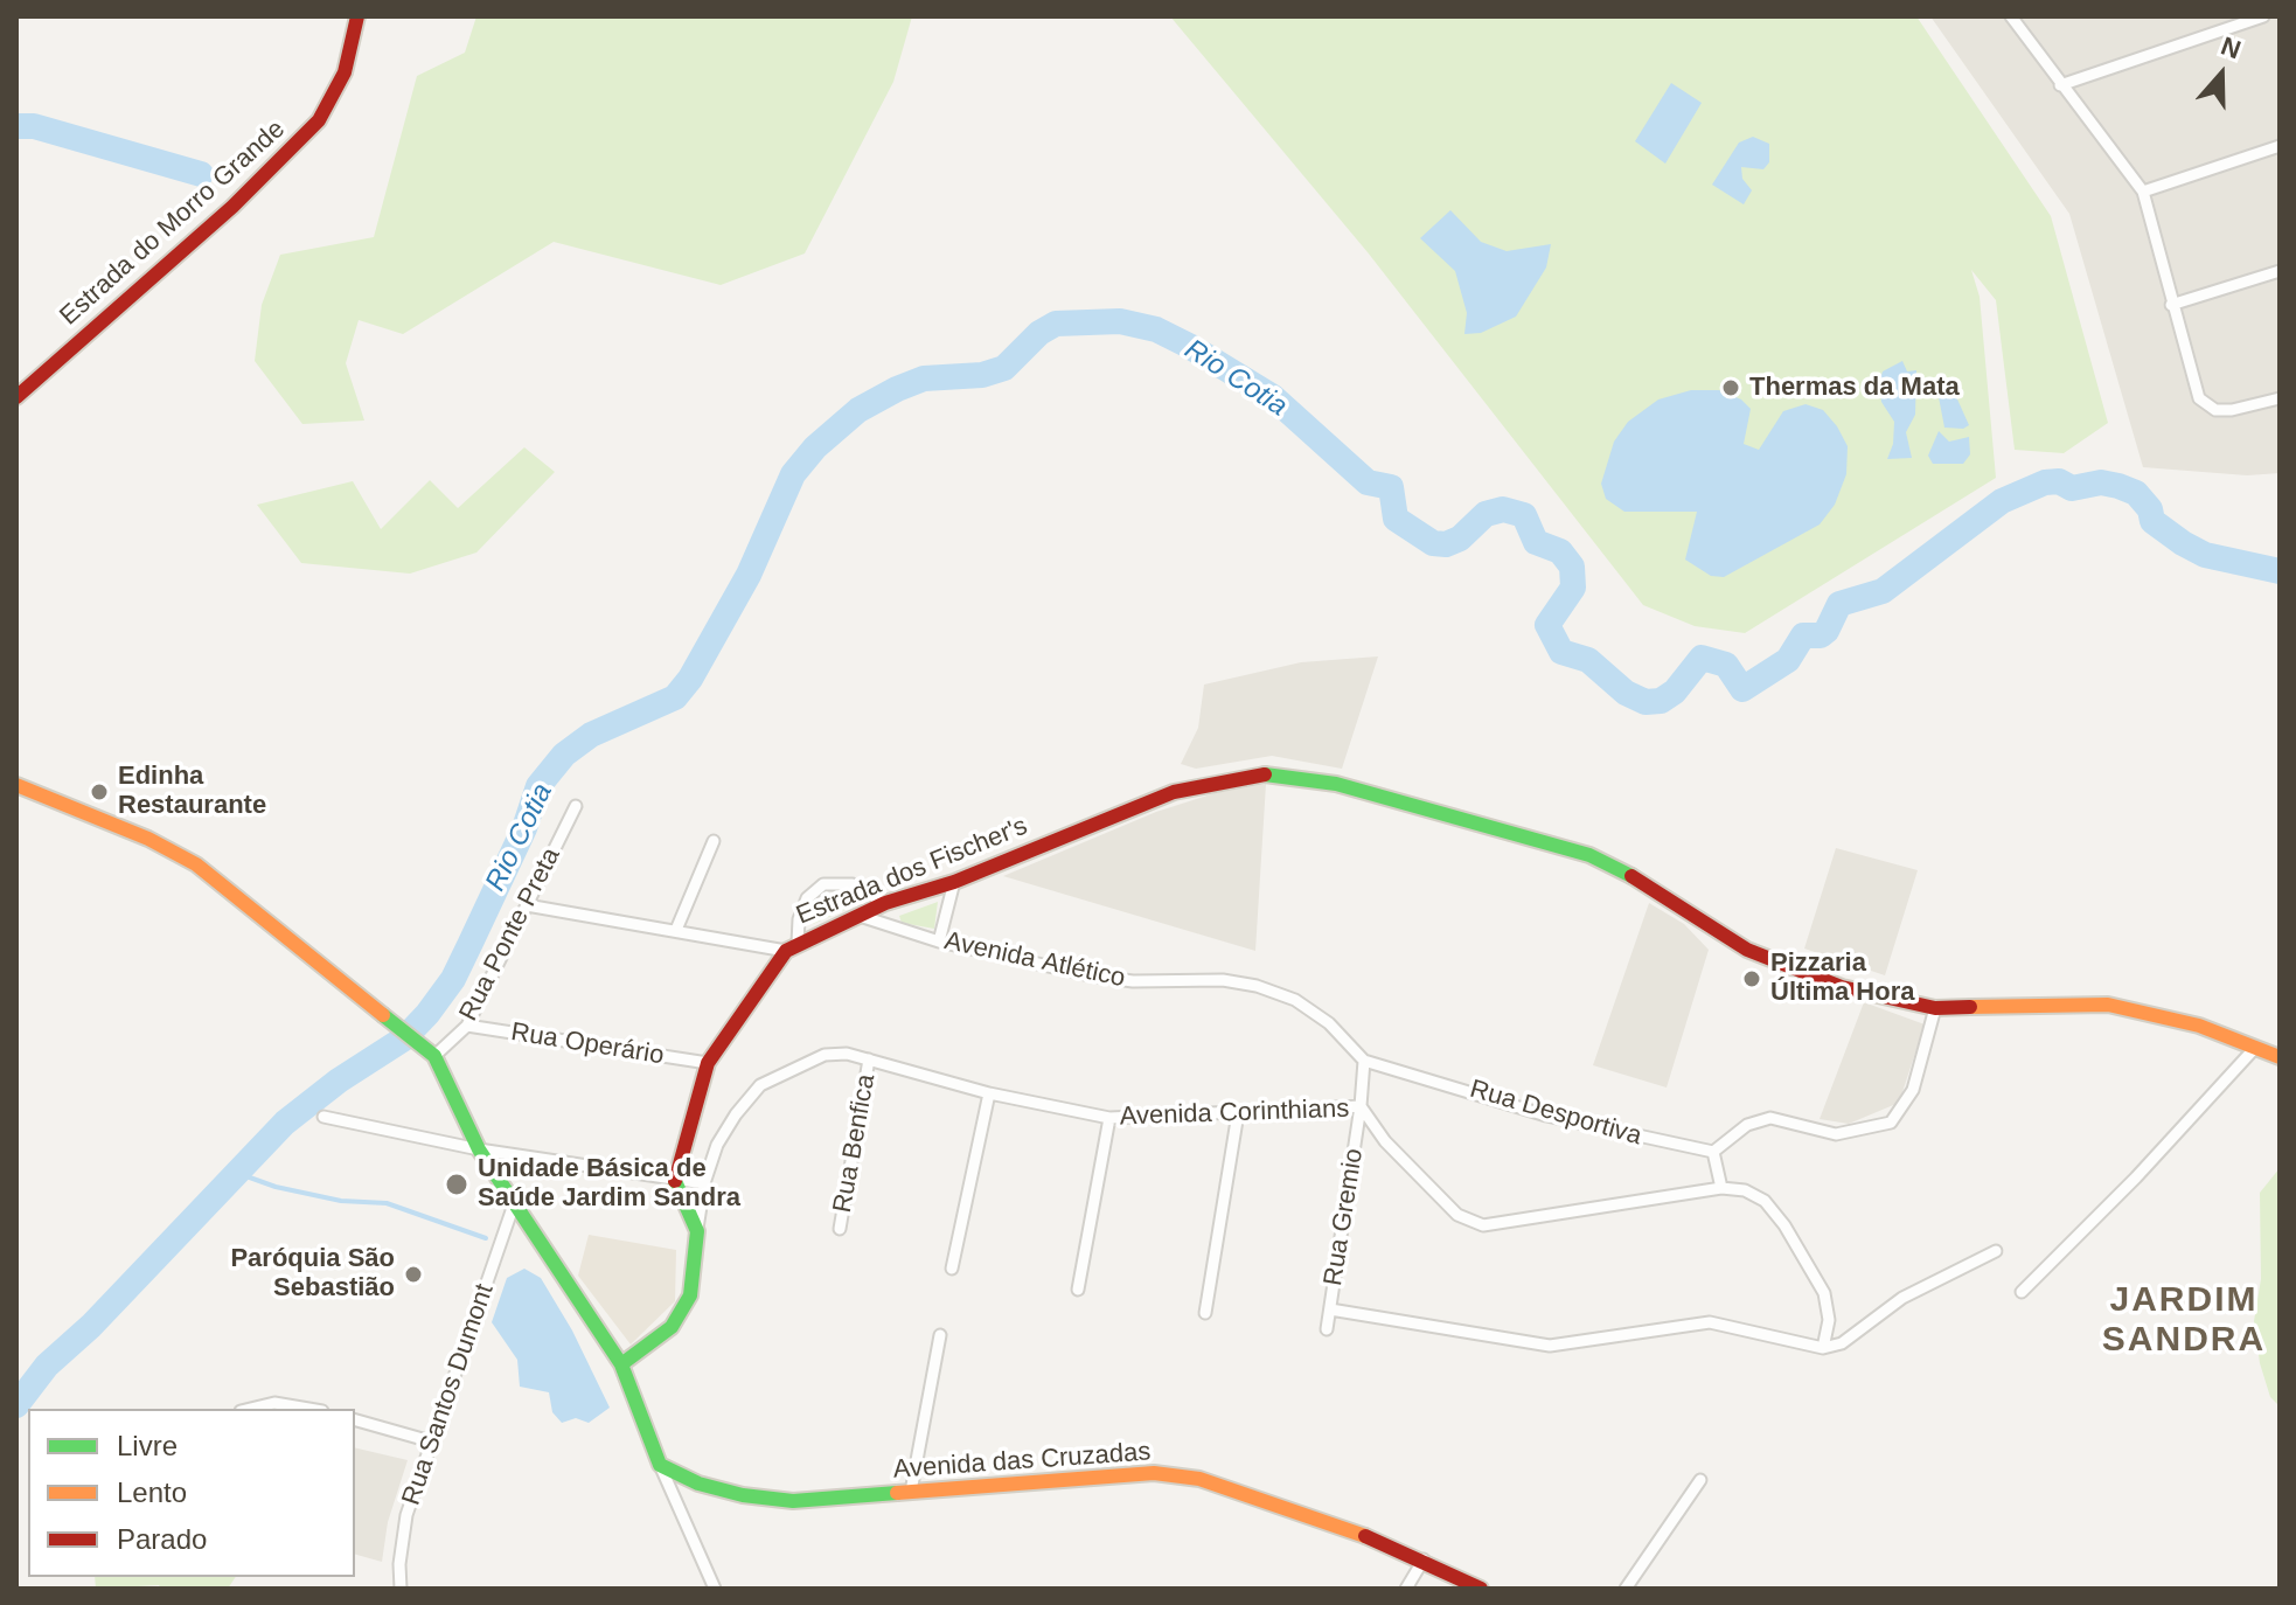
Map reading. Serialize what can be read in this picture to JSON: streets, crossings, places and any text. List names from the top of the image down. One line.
{"streets":{"street":["Estrada do Morro Grande","Estrada dos Fischer's","Rua Ponte Preta","Avenida Atlético","Rua Operário","Avenida Corinthians","Rua Desportiva","Rua Benfica","Rua Gremio","Rua Santos Dumont","Avenida das Cruzadas"]},"crossings":[["Estrada dos Fischer's","Avenida Atlético"],["Estrada dos Fischer's","Rua Operário"],["Rua Ponte Preta","Rua Operário"],["Avenida Atlético","Rua Desportiva"],["Avenida Corinthians","Rua Benfica"],["Avenida Corinthians","Rua Gremio"]],"districts":["JARDIM SANDRA"],"water":["Rio Cotia"],"places":["Thermas da Mata","Edinha Restaurante","Pizzaria Última Hora","Unidade Básica de Saúde Jardim Sandra","Paróquia São Sebastião"],"legend":["Livre","Lento","Parado"],"north":"top"}
